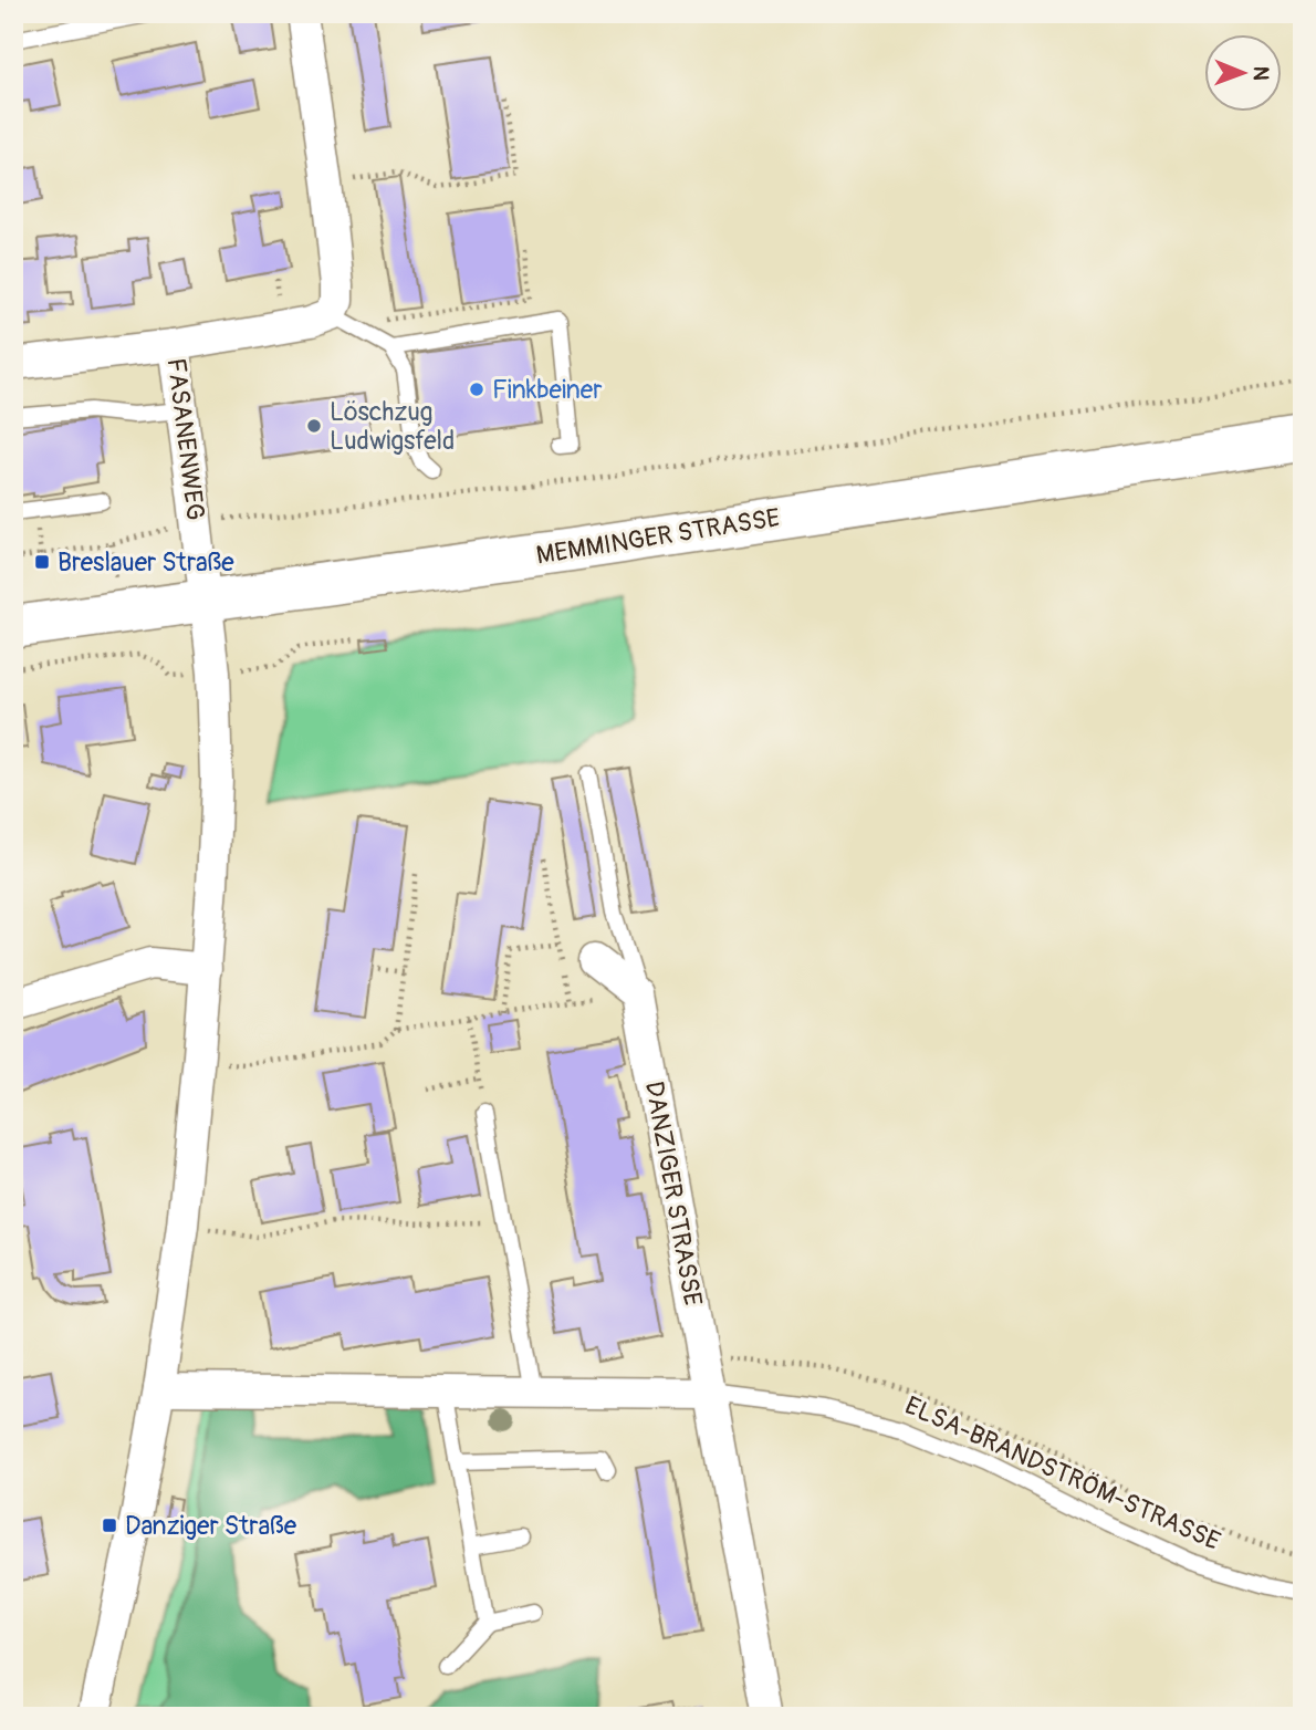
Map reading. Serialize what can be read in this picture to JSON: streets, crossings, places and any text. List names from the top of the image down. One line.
{"streets":{"main road":["MEMMINGER STRASSE"],"street":["FASANENWEG","DANZIGER STRASSE"],"lane":["ELSA-BRANDSTRÖM-STRASSE"]},"crossings":[["FASANENWEG","MEMMINGER STRASSE"],["DANZIGER STRASSE","ELSA-BRANDSTRÖM-STRASSE"]],"places":{"other":["Finkbeiner","Löschzug Ludwigsfeld"],"transit":["Breslauer Straße","Danziger Straße"]},"north":"right"}
